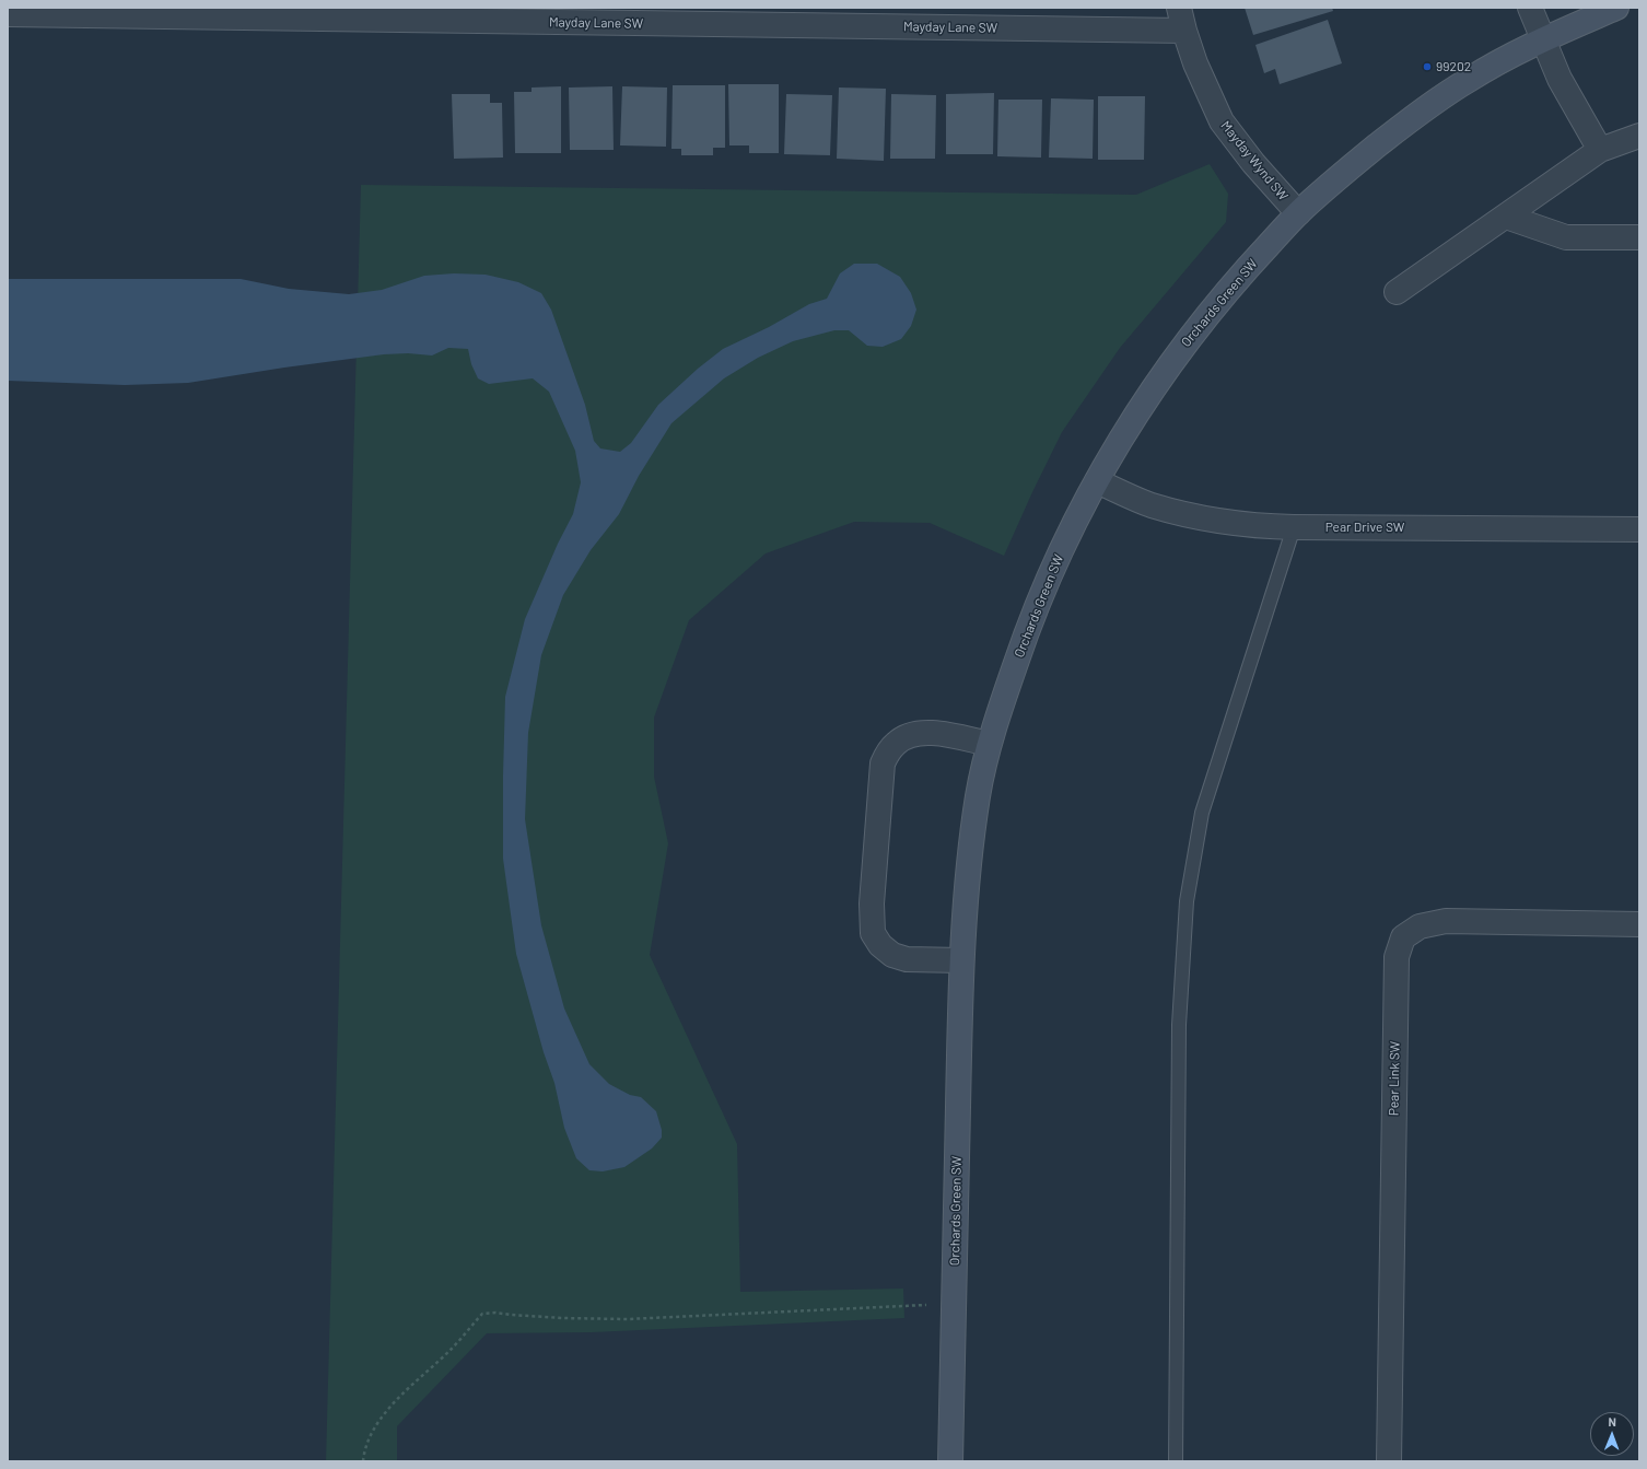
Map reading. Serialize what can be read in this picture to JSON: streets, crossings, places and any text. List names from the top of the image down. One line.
{"streets":{"street":["Mayday Lane SW","Mayday Wynd SW","Orchards Green SW","Pear Drive SW","Pear Link SW"]},"crossings":[["Mayday Lane SW","Mayday Wynd SW"],["Mayday Wynd SW","Orchards Green SW"],["Orchards Green SW","Pear Drive SW"]],"places":["99202"],"north":"top"}
